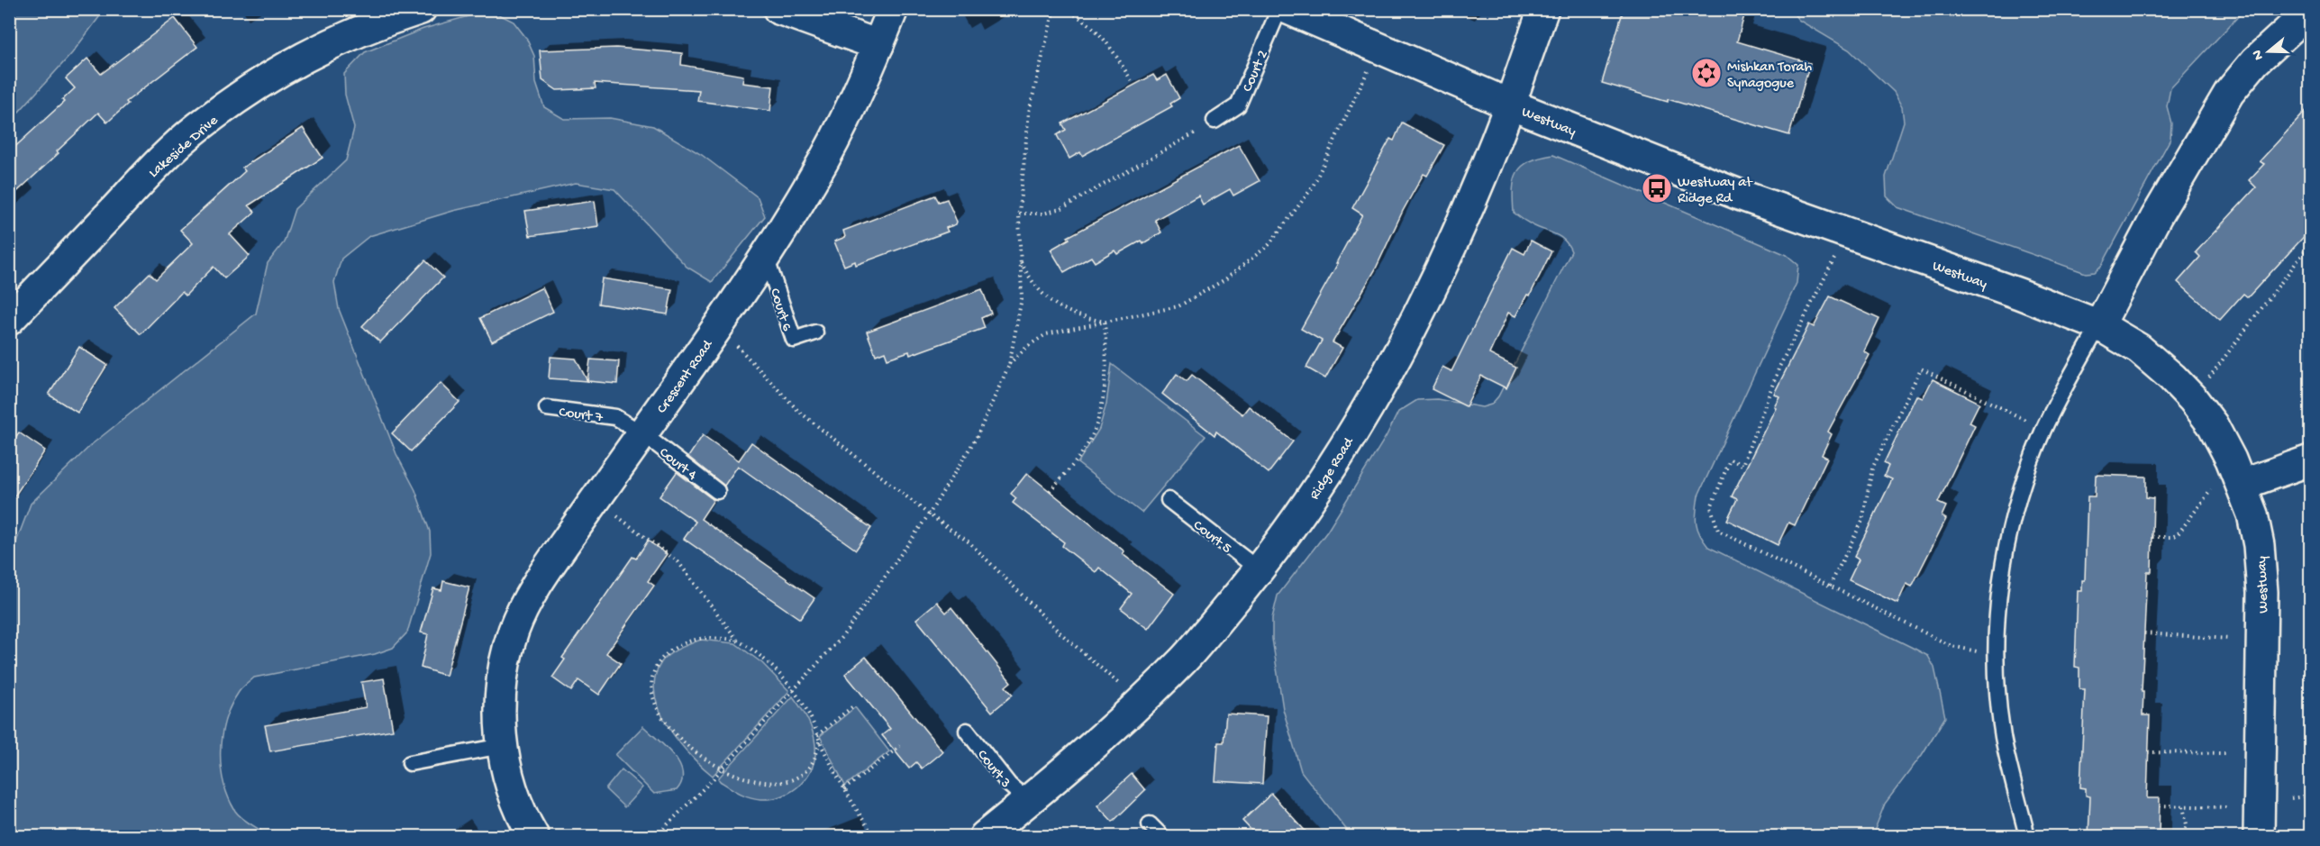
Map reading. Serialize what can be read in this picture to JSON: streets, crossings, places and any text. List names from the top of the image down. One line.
{"streets":{"street":["Westway","Lakeside Drive","Crescent Road","Ridge Road"],"lane":["Court 2","Court 6","Court 7","Court 4","Court 5","Court 3"]},"crossings":[["Westway","Ridge Road"],["Court 6","Crescent Road"],["Crescent Road","Court 7"],["Crescent Road","Court 4"],["Court 7","Court 4"],["Ridge Road","Court 5"],["Ridge Road","Court 3"]],"places":{"synagogue":["Mishkan Torah Synagogue"],"bus stop":["Westway at Ridge Rd"]},"north":"left"}
